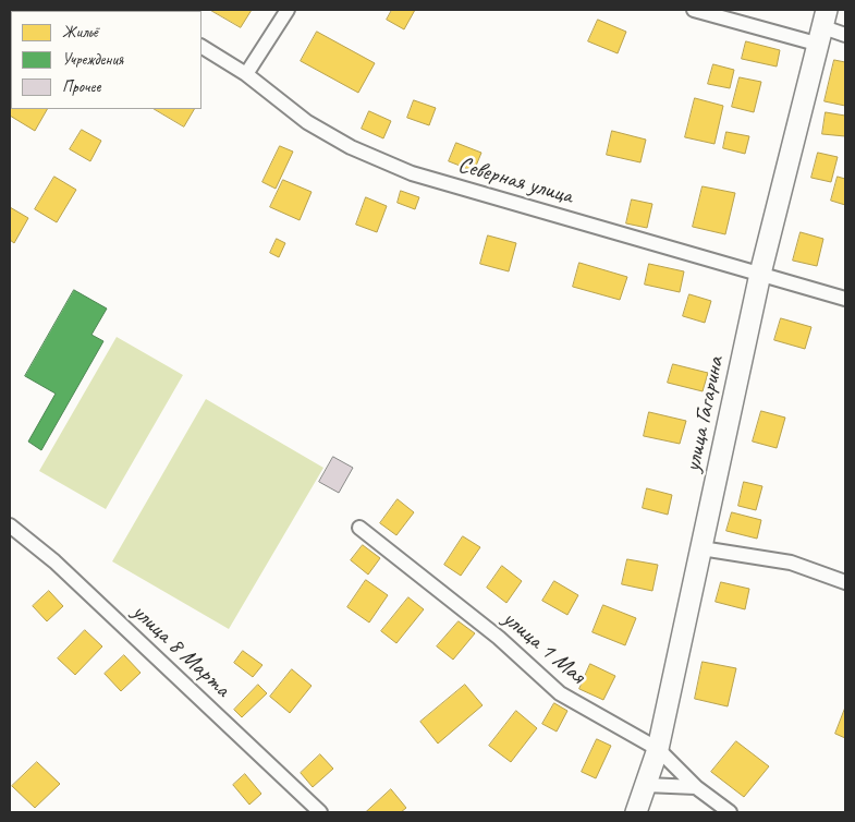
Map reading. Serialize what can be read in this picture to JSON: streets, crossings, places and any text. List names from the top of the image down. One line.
{"streets":{"street":["Северная улица","улица Гагарина","улица 1 Мая","улица 8 Марта"]},"crossings":[["Северная улица","улица Гагарина"],["улица Гагарина","улица 1 Мая"]],"legend":["Жильё","Учреждения","Прочее"]}
